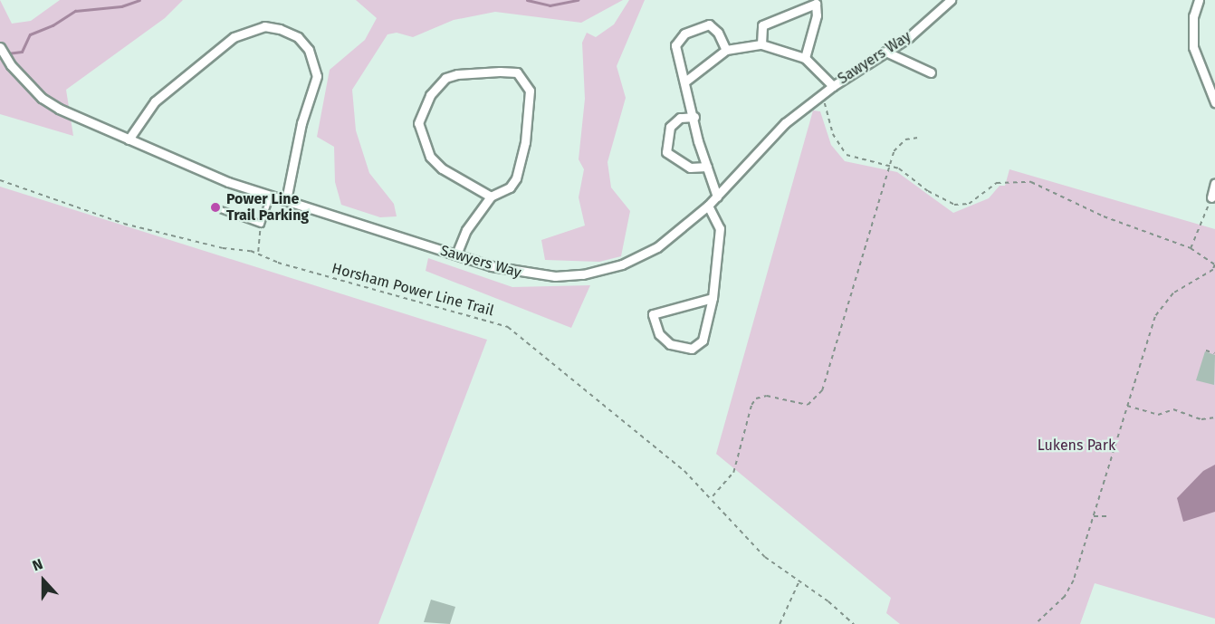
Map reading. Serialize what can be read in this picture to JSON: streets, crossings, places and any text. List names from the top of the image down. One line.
{"streets":{"street":["Sawyers Way"],"path":["Horsham Power Line Trail"]},"parks":["Lukens Park"],"places":["Power Line Trail Parking"],"north":"top"}
